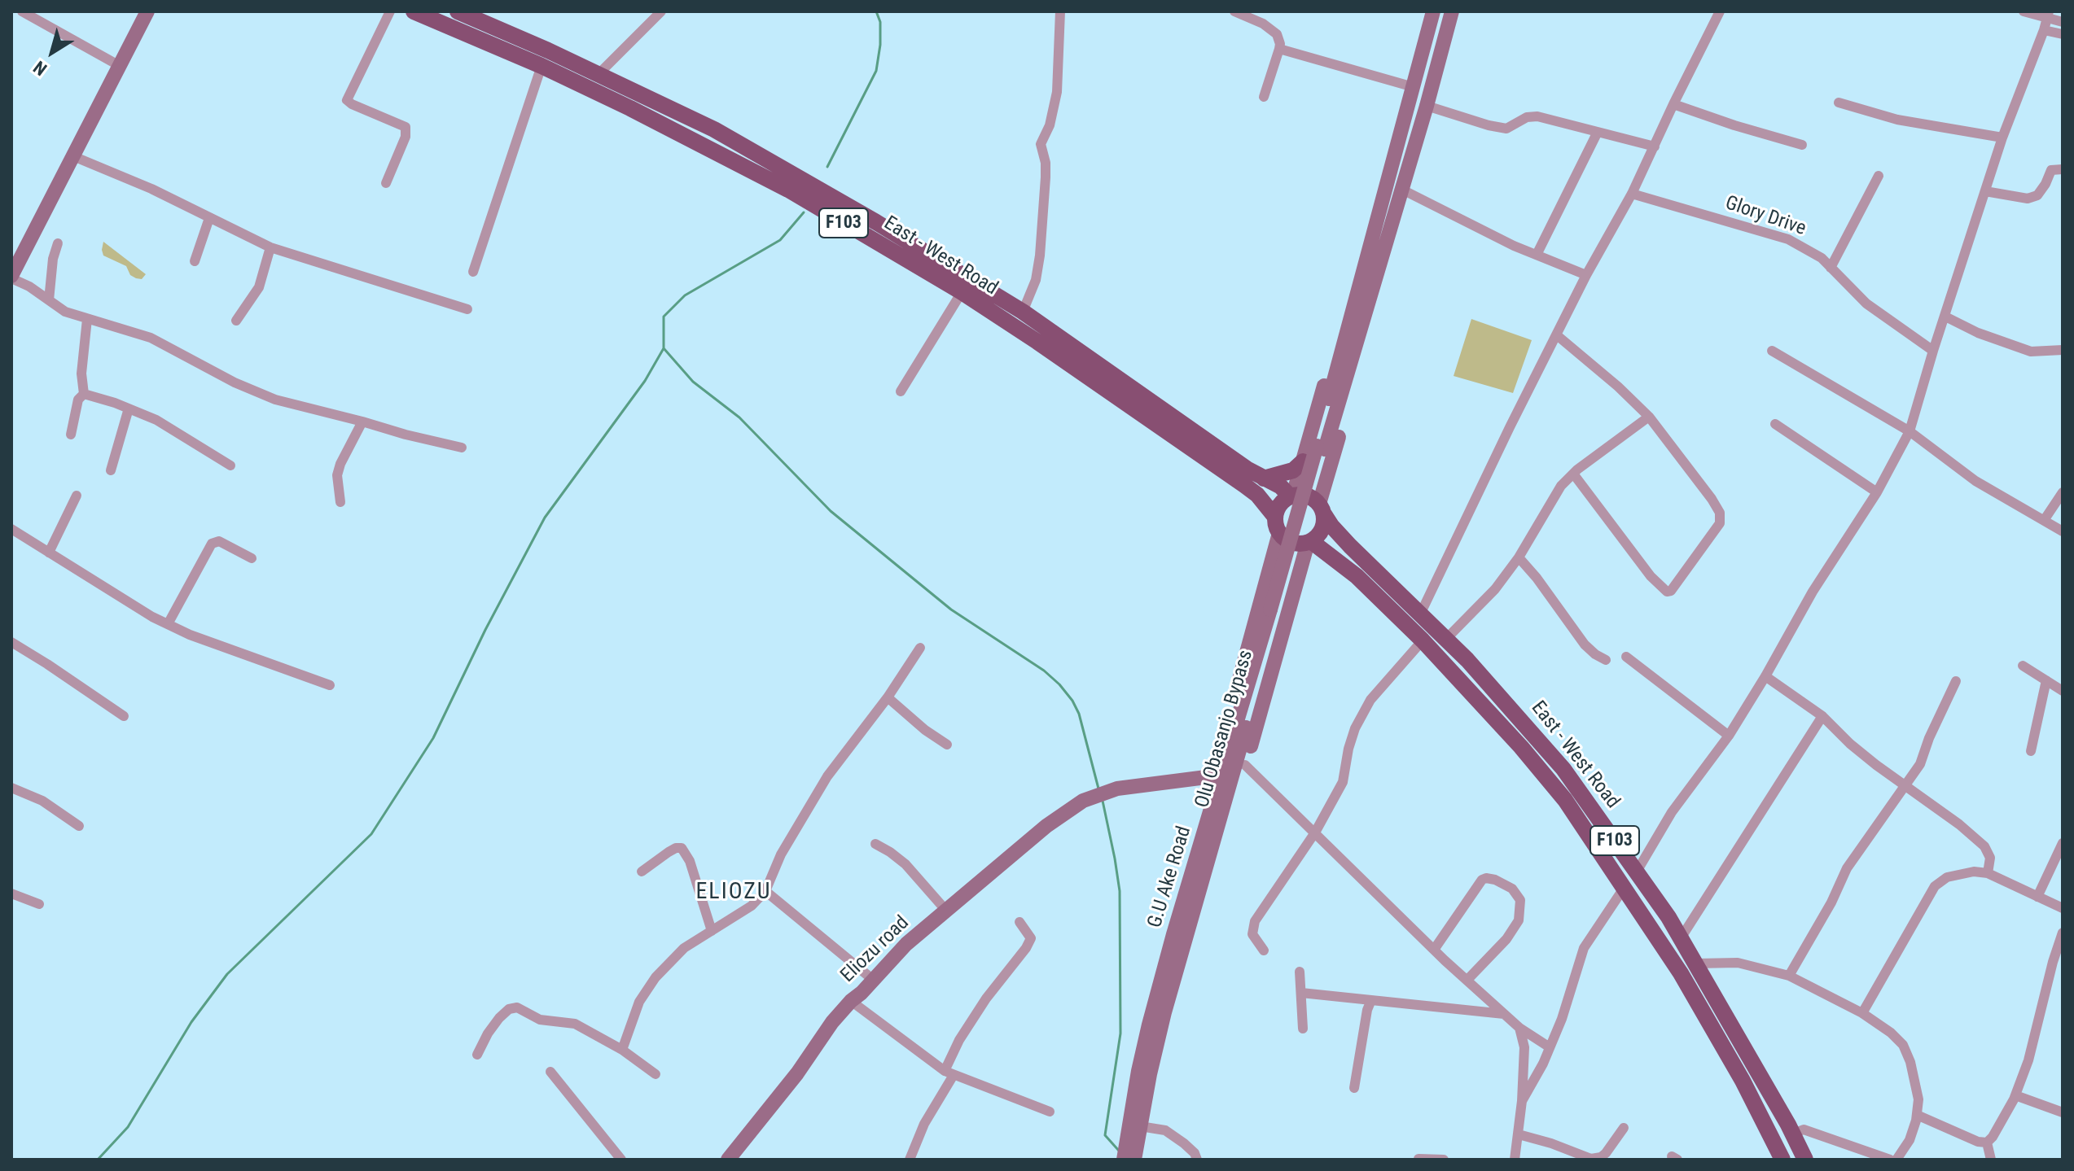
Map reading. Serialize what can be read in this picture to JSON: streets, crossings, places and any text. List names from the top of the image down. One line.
{"streets":{"main road":["F103","East - West Road","Olu Obasanjo Bypass","G.U Ake Road","Eliozu road"],"street":["Glory Drive"]},"crossings":[["F103","East - West Road"],["Olu Obasanjo Bypass","G.U Ake Road"]],"districts":["ELIOZU"],"north":"bottom left"}
